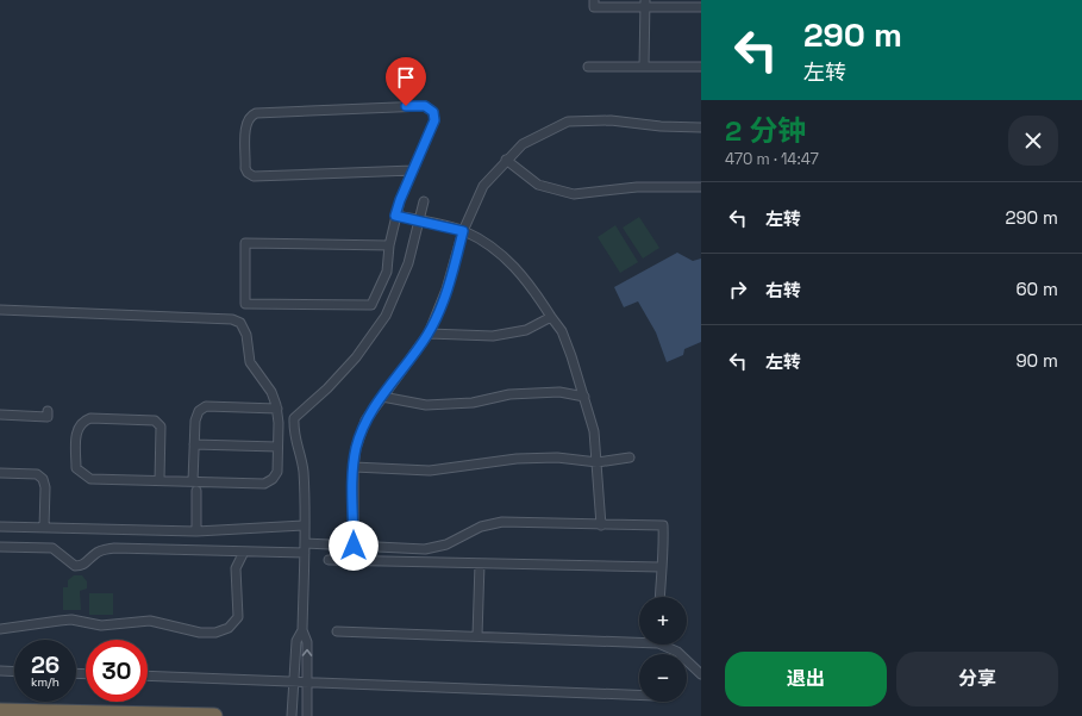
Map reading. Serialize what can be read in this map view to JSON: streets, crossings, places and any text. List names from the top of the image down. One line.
{"page":{"turn":["290 m","左转"],"heading":["2 分钟","470 m · 14:47"],"list":[{"name":"左转","value":"290 m"},{"name":"右转","value":"60 m"},{"name":"左转","value":"90 m"}],"map_buttons":["+","−"],"speed":"26 km/h","limit":"30","buttons":["退出","分享"]}}
